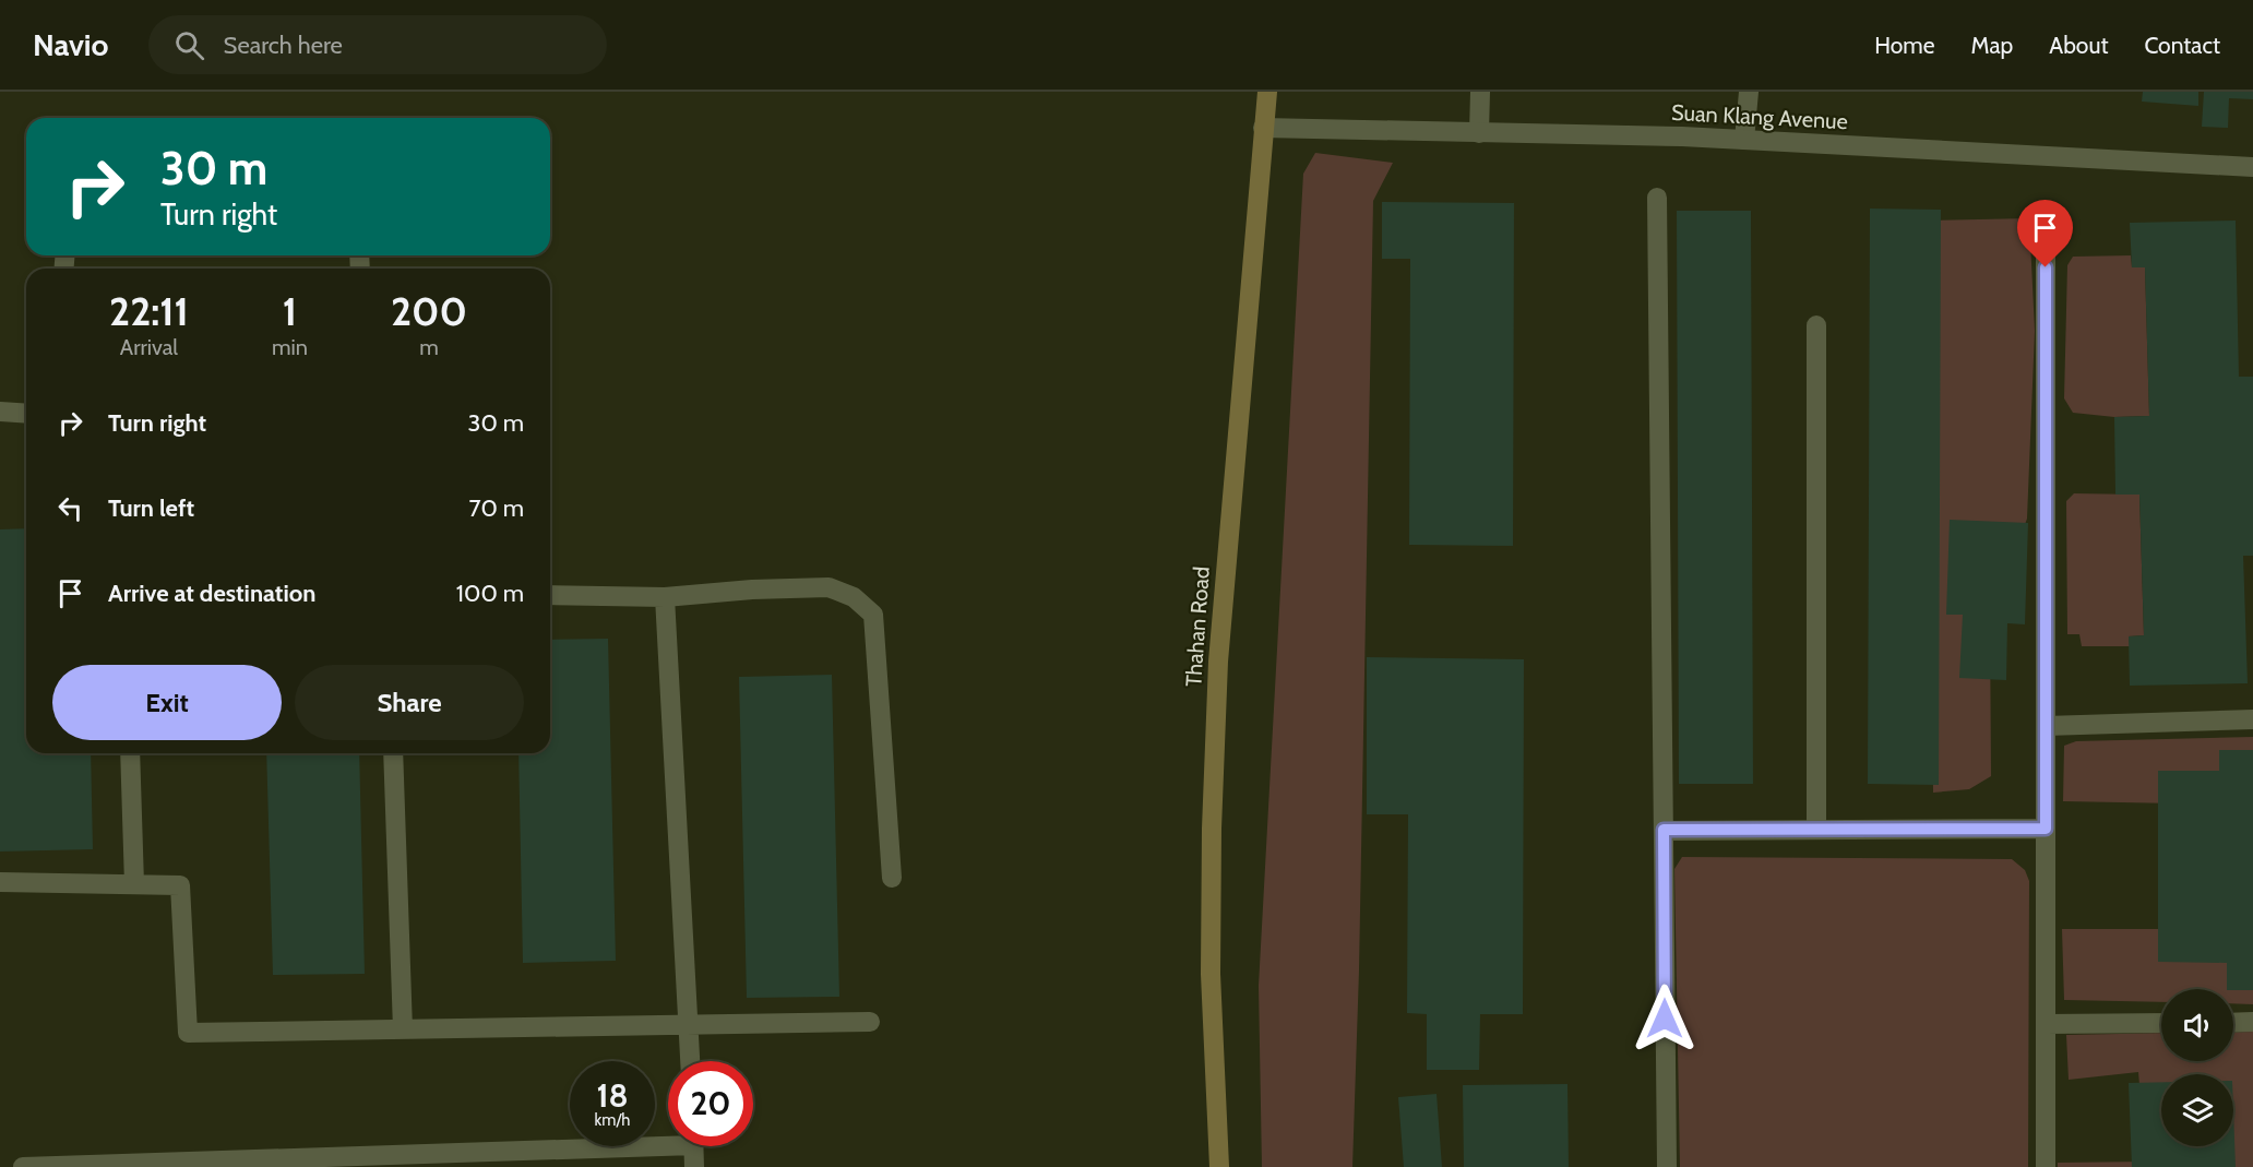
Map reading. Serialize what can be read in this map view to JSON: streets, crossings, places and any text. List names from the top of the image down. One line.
{"streets":{"main road":["Thahan Road"],"street":["Suan Klang Avenue"]},"crossings":[["Suan Klang Avenue","Thahan Road"]],"page":{"header":"Navio","search":"Search here","nav":["Home","Map","About","Contact"],"turn":["30 m","Turn right"],"eta":["22:11","Arrival","1","min","200","m"],"list":[{"name":"Turn right","value":"30 m"},{"name":"Turn left","value":"70 m"},{"name":"Arrive at destination","value":"100 m"}],"buttons":["Exit","Share"],"speed":"18 km/h","limit":"20"}}
